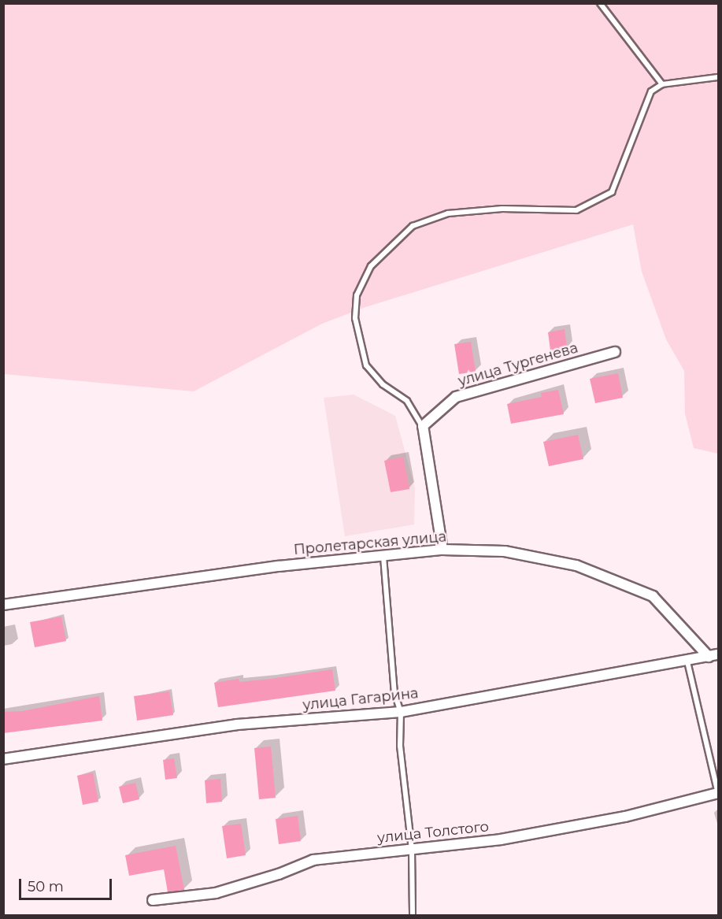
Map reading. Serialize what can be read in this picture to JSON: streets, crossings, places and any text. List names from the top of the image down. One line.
{"streets":{"street":["улица Тургенева","Пролетарская улица","улица Гагарина","улица Толстого"]},"crossings":[["Пролетарская улица","улица Гагарина"]],"scale_bar":"50 m"}
